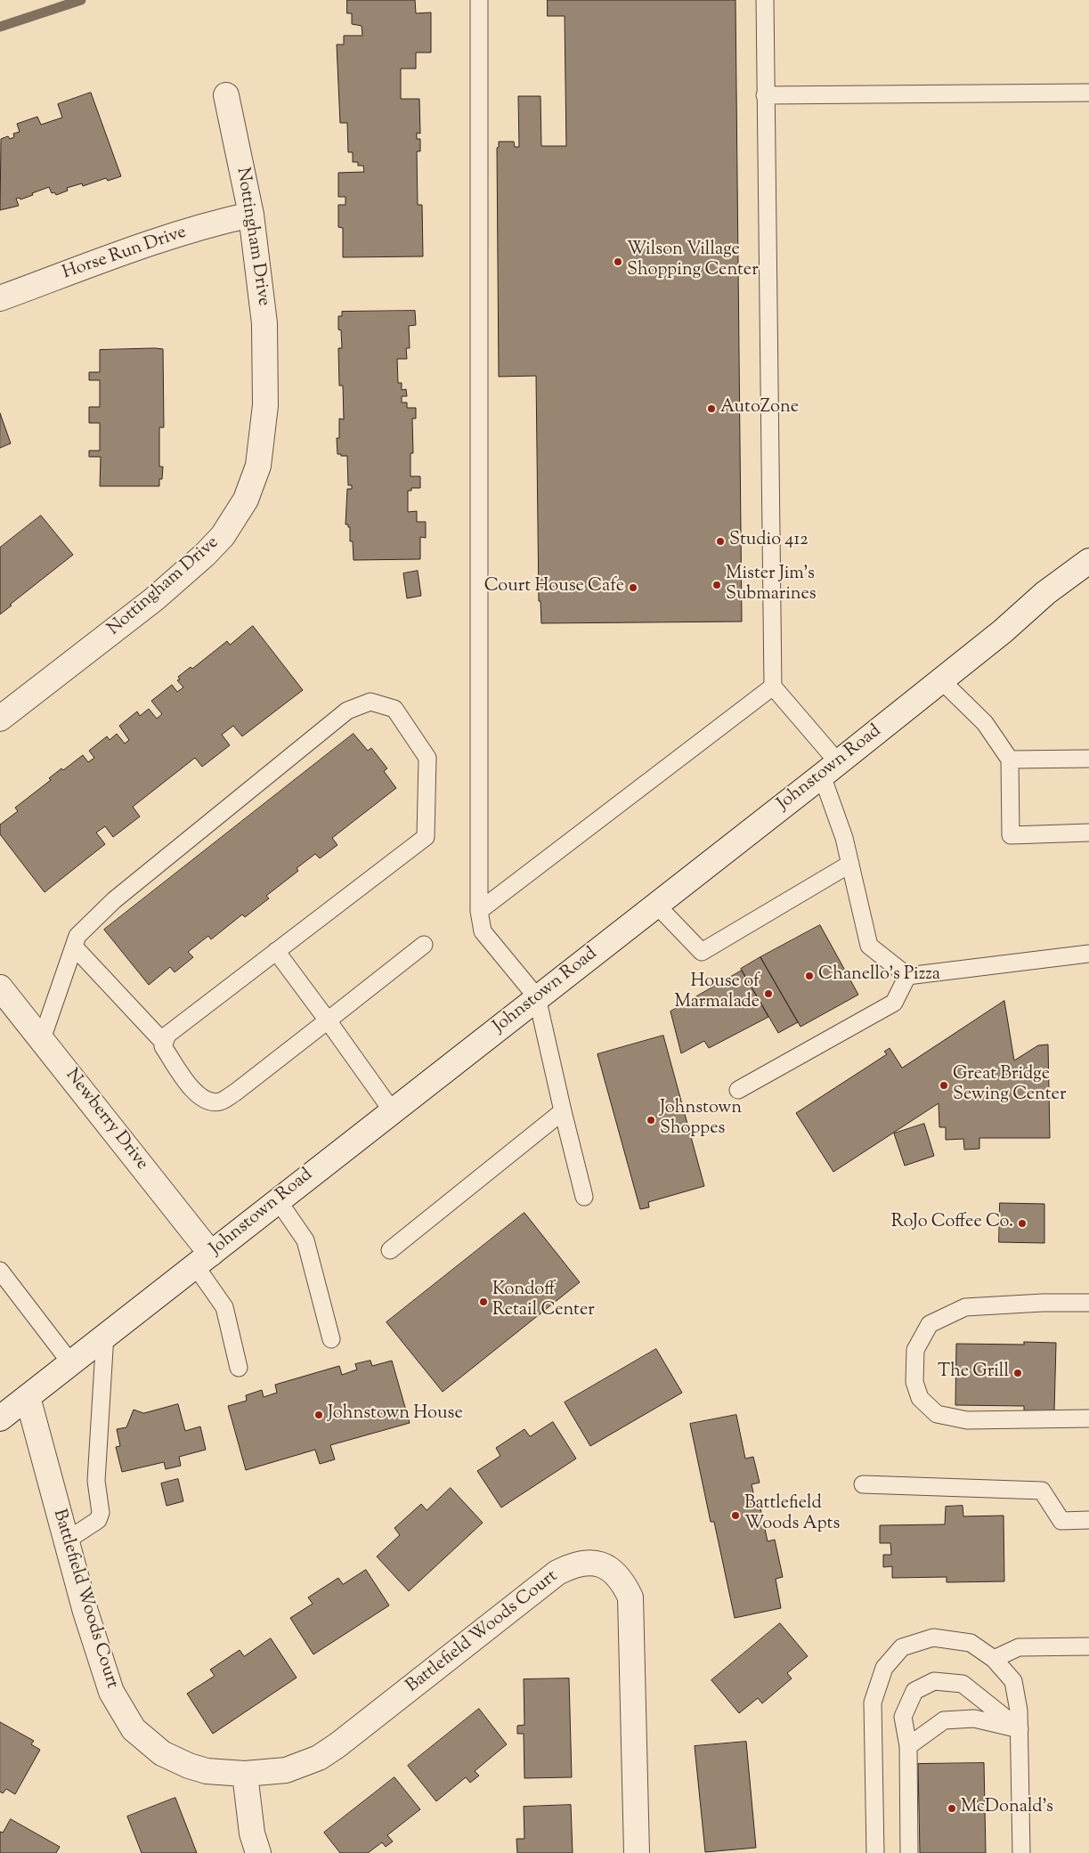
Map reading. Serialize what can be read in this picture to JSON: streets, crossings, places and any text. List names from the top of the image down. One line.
{"streets":{"street":["Nottingham Drive","Horse Run Drive","Johnstown Road","Newberry Drive","Battlefield Woods Court"]},"crossings":[["Nottingham Drive","Horse Run Drive"],["Johnstown Road","Newberry Drive"],["Johnstown Road","Battlefield Woods Court"]],"places":["Wilson Village Shopping Center","AutoZone","Studio 412","Mister Jim's Submarines","Court House Cafe","Chanello's Pizza","House of Marmalade","Great Bridge Sewing Center","Johnstown Shoppes","RoJo Coffee Co.","Kondoff Retail Center","The Grill","Johnstown House","Battlefield Woods Apts","McDonald's"]}
